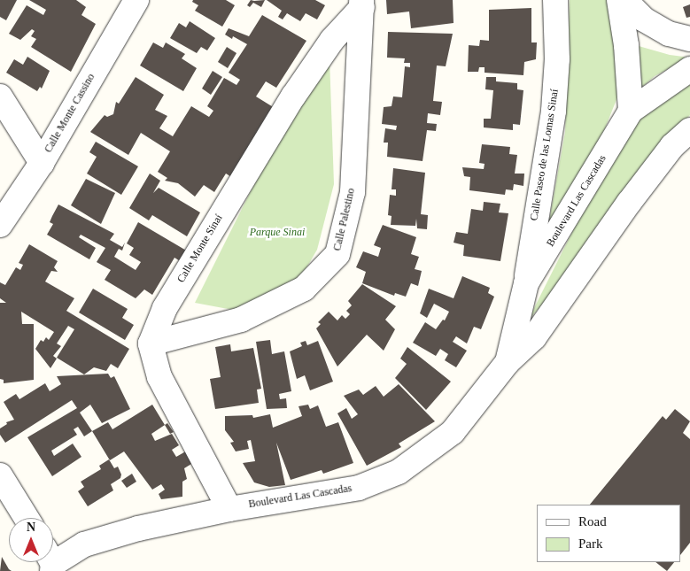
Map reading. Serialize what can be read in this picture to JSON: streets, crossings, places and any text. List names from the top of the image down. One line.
{"streets":{"street":["Calle Monte Cassino","Calle Paseo de las Lomas Sinaí","Boulevard Las Cascadas","Calle Palestino","Calle Monte Sinaí"]},"crossings":[["Calle Paseo de las Lomas Sinaí","Boulevard Las Cascadas"],["Calle Palestino","Calle Monte Sinaí"]],"parks":["Parque Sinai"],"legend":["Road","Park"],"north":"top"}
